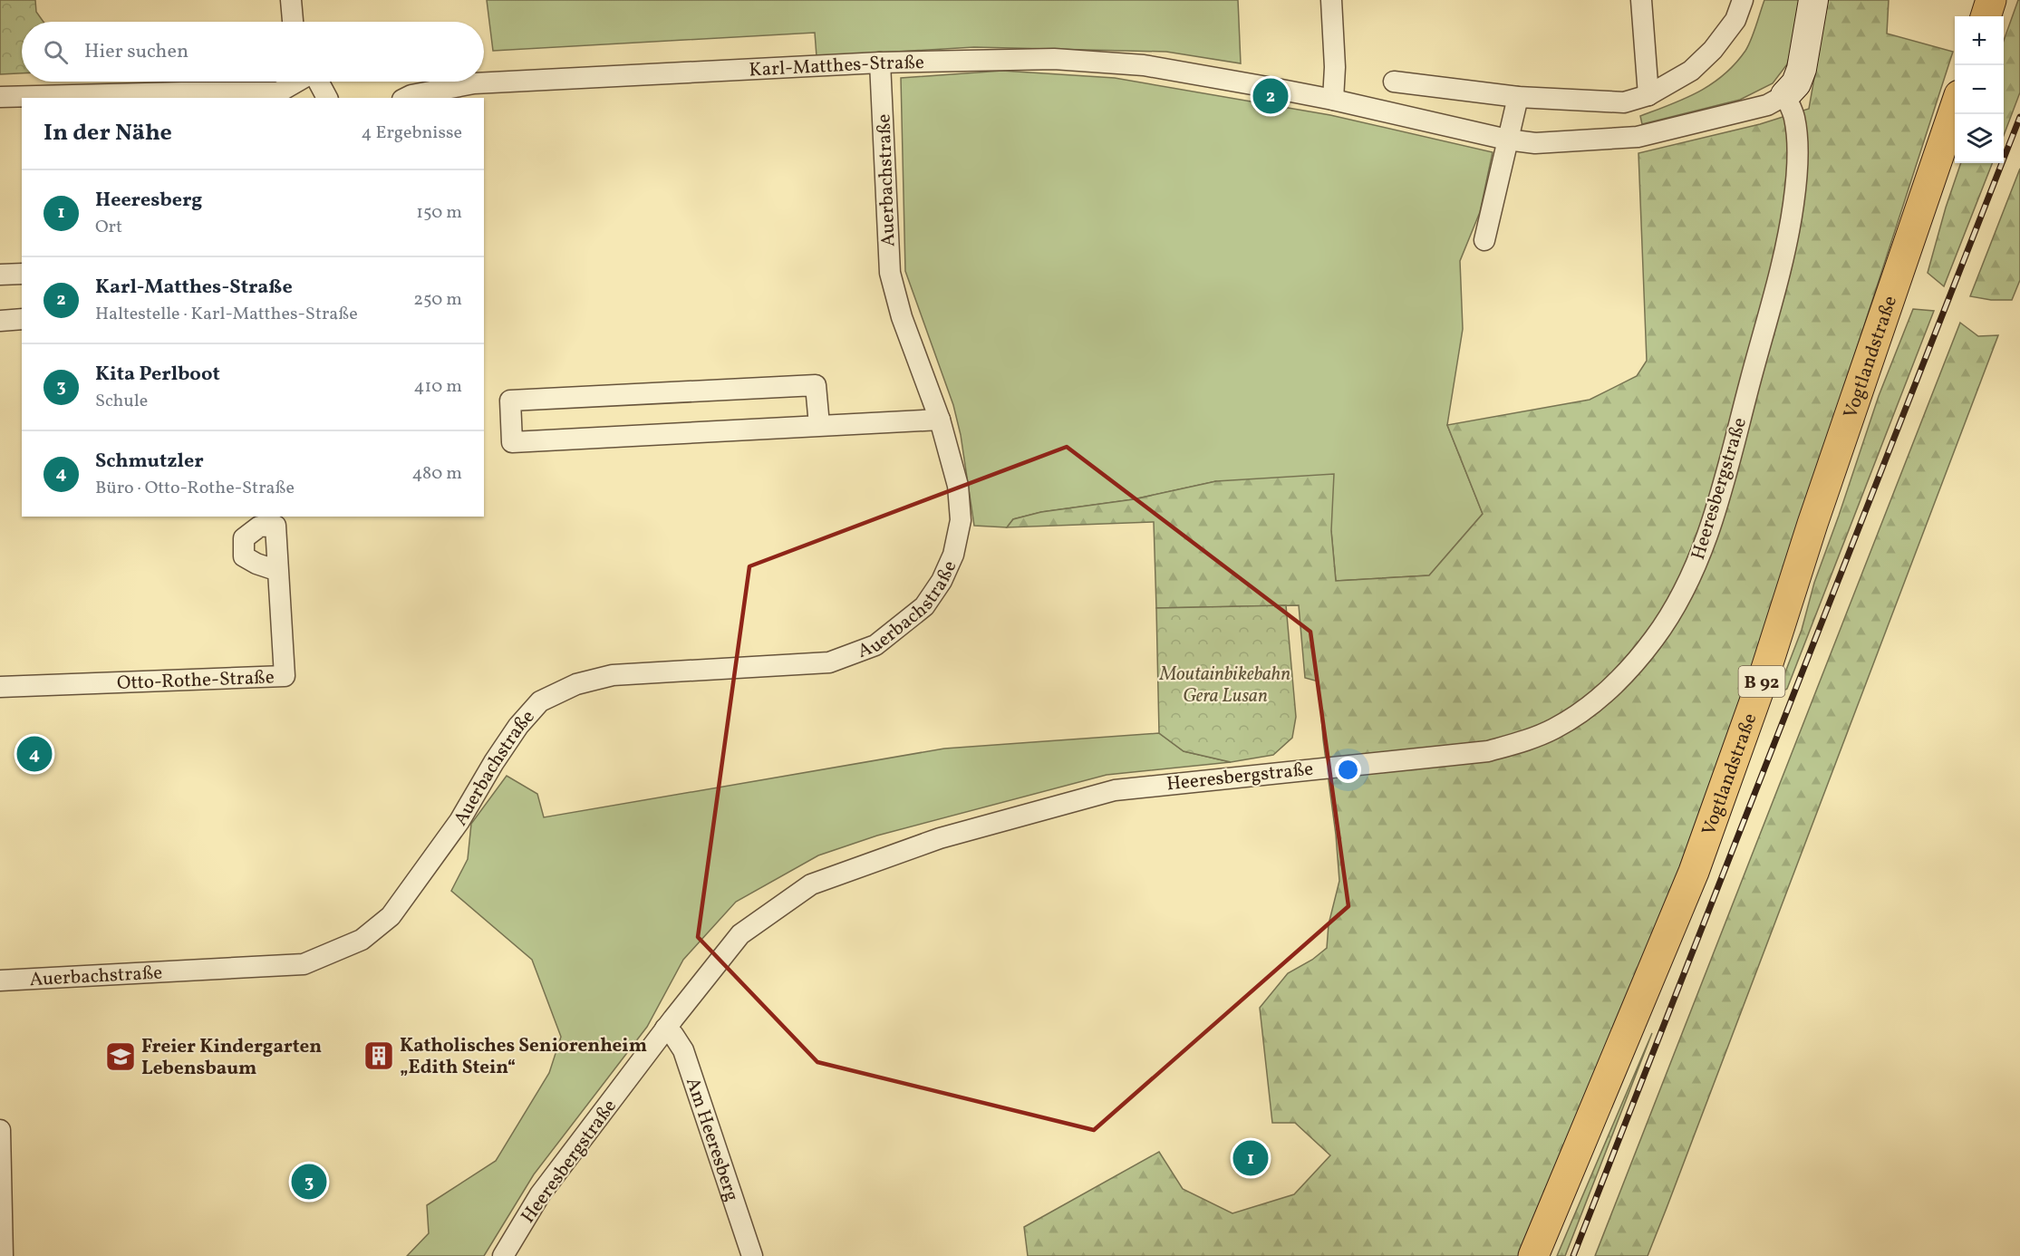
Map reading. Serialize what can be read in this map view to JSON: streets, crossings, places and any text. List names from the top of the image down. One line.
{"streets":{"main road":["Vogtlandstraße","B 92"],"street":["Karl-Matthes-Straße","Auerbachstraße","Heeresbergstraße","Otto-Rothe-Straße","Am Heeresberg"]},"crossings":[["Karl-Matthes-Straße","Auerbachstraße"],["Karl-Matthes-Straße","Heeresbergstraße"],["Heeresbergstraße","Am Heeresberg"]],"parks":["Moutainbikebahn Gera Lusan"],"places":{"building":["Katholisches Seniorenheim „Edith Stein“"],"school or university":["Freier Kindergarten Lebensbaum"]},"page":{"map_buttons":["+","−"],"search":"Hier suchen","pins":["2","4","1","3"],"heading":["In der Nähe","4 Ergebnisse"],"list":[{"mark":"1","name":"Heeresberg","note":"Ort","value":"150 m"},{"mark":"2","name":"Karl-Matthes-Straße","note":"Haltestelle · Karl-Matthes-Straße","value":"250 m"},{"mark":"3","name":"Kita Perlboot","note":"Schule","value":"410 m"},{"mark":"4","name":"Schmutzler","note":"Büro · Otto-Rothe-Straße","value":"480 m"}]}}
